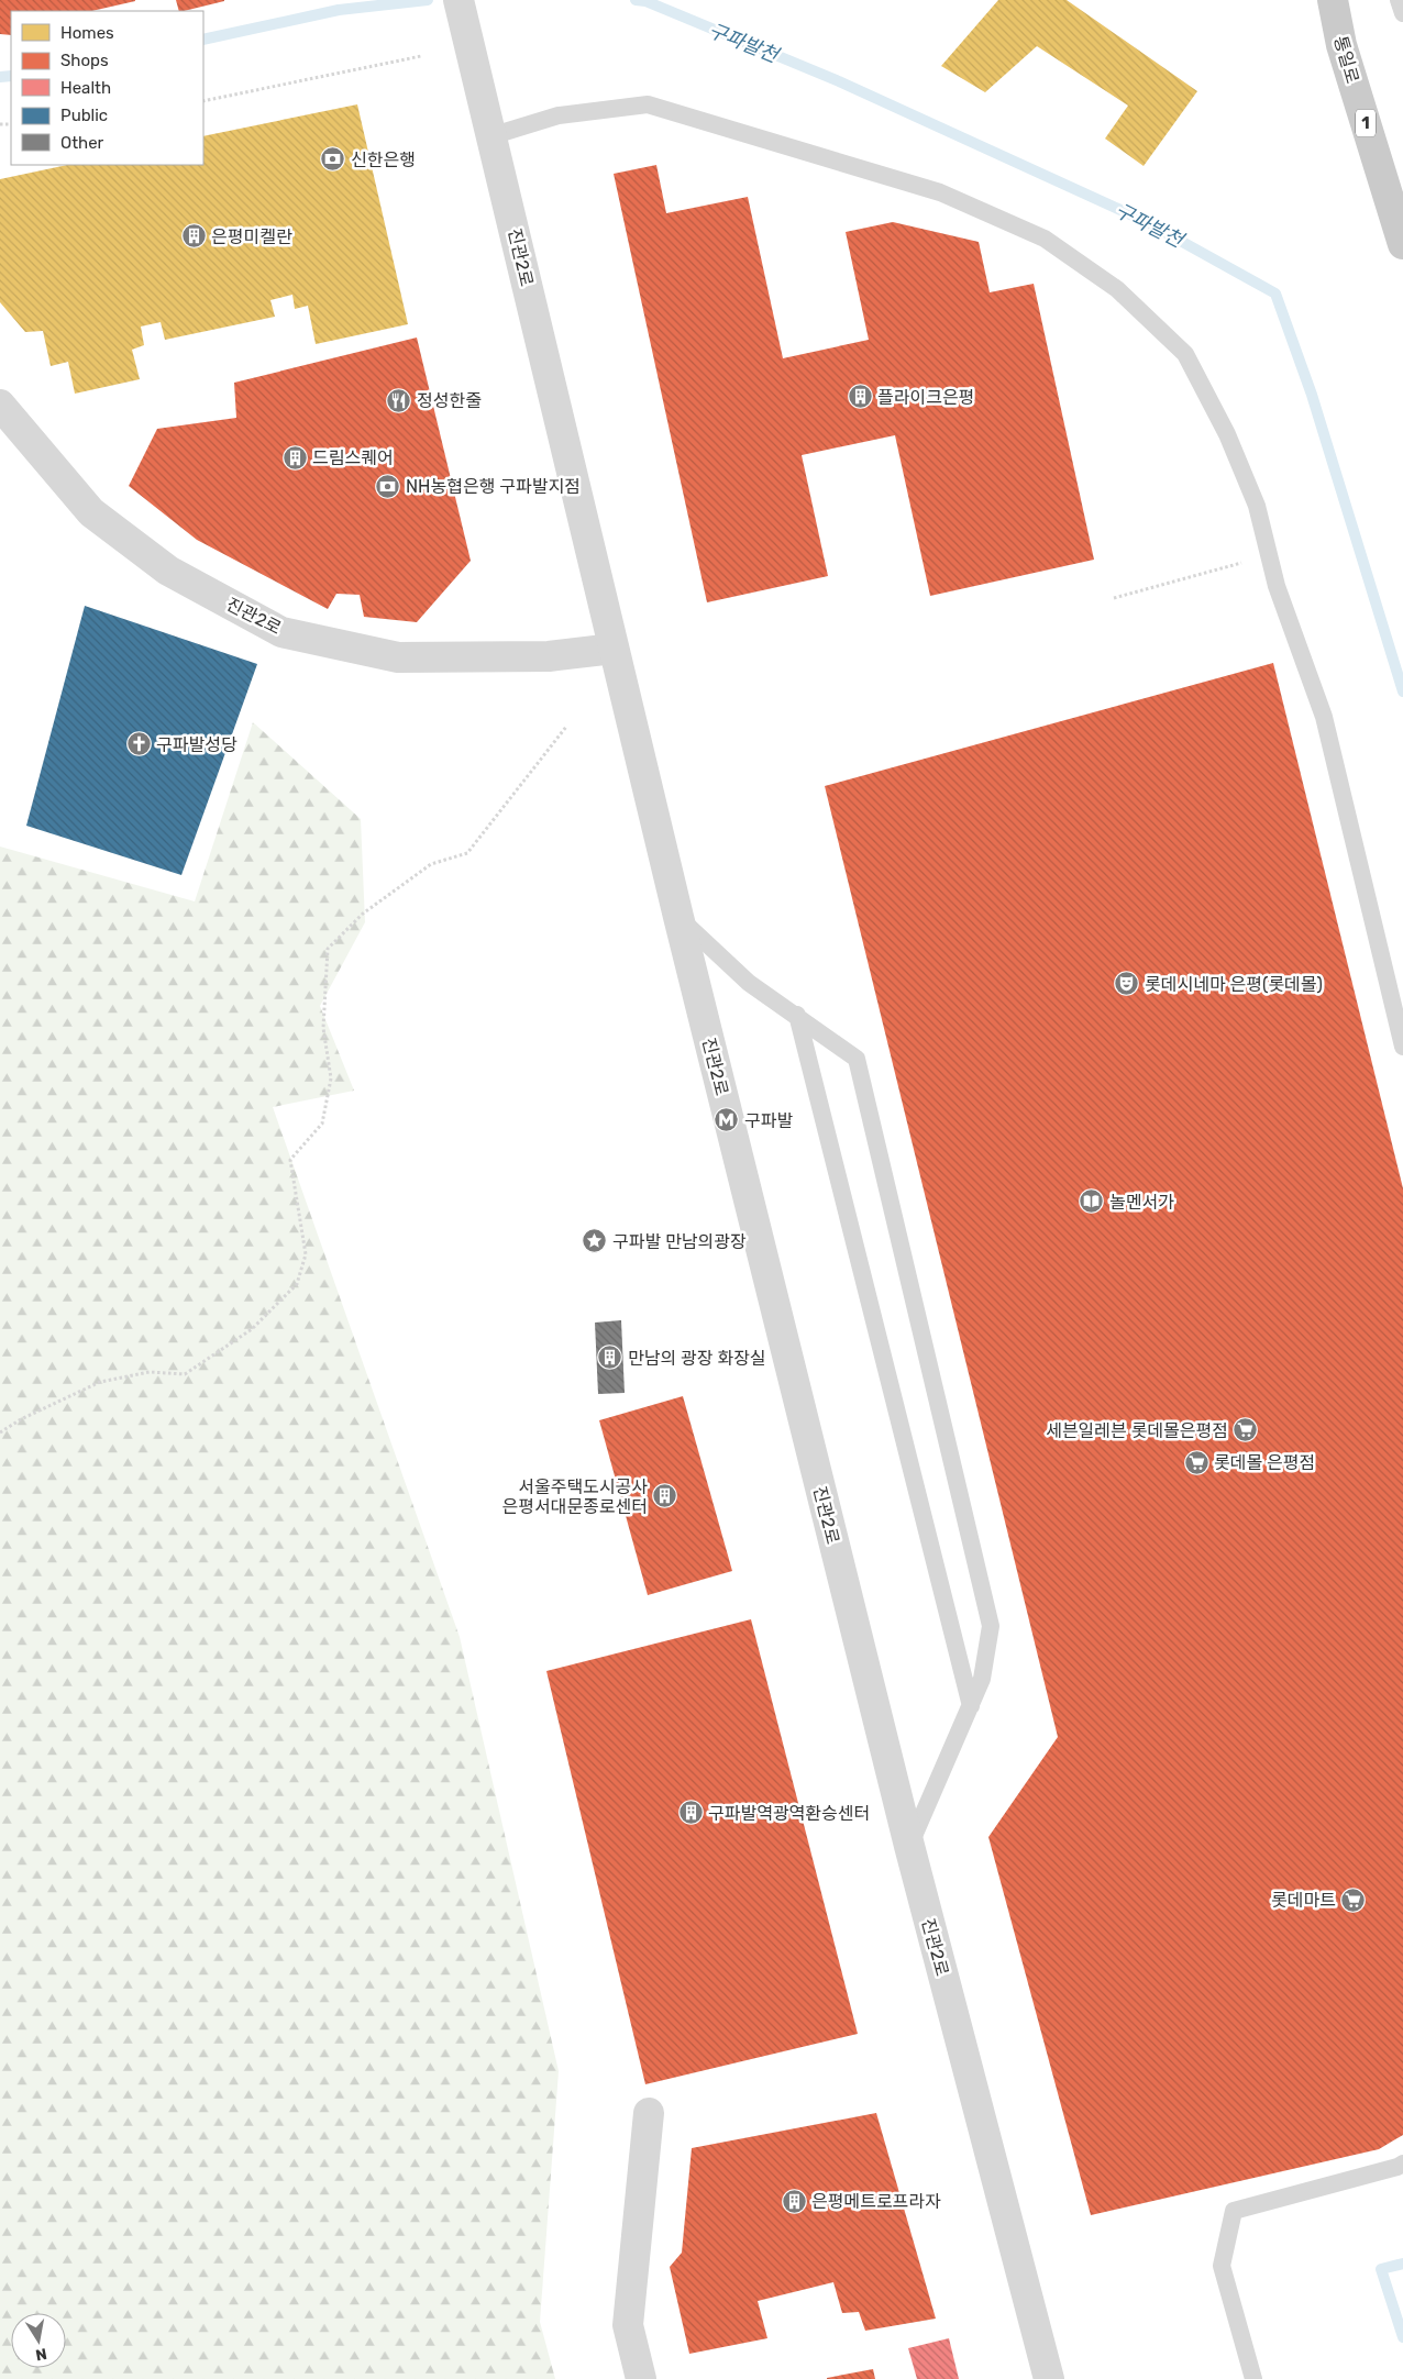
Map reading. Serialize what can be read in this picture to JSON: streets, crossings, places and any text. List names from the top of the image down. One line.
{"streets":{"main road":["통일로","1"],"street":["진관2로"]},"water":["구파발천"],"places":{"bank":["신한은행","NH농협은행 구파발지점"],"building":["은평미켈란","플라이크은평","드림스퀘어","만남의 광장 화장실","서울주택도시공사 은평서대문종로센터","구파발역광역환승센터","은평메트로프라자"],"restaurant":["정성한줄"],"church":["구파발성당"],"theatre":["롯데시네마 은평(롯데몰)"],"metro station":["구파발"],"library":["놀멘서가"],"place":["구파발 만남의광장"],"supermarket":["세븐일레븐 롯데몰은평점","롯데몰 은평점","롯데마트"]},"legend":["Homes","Shops","Health","Public","Other"],"north":"bottom"}
